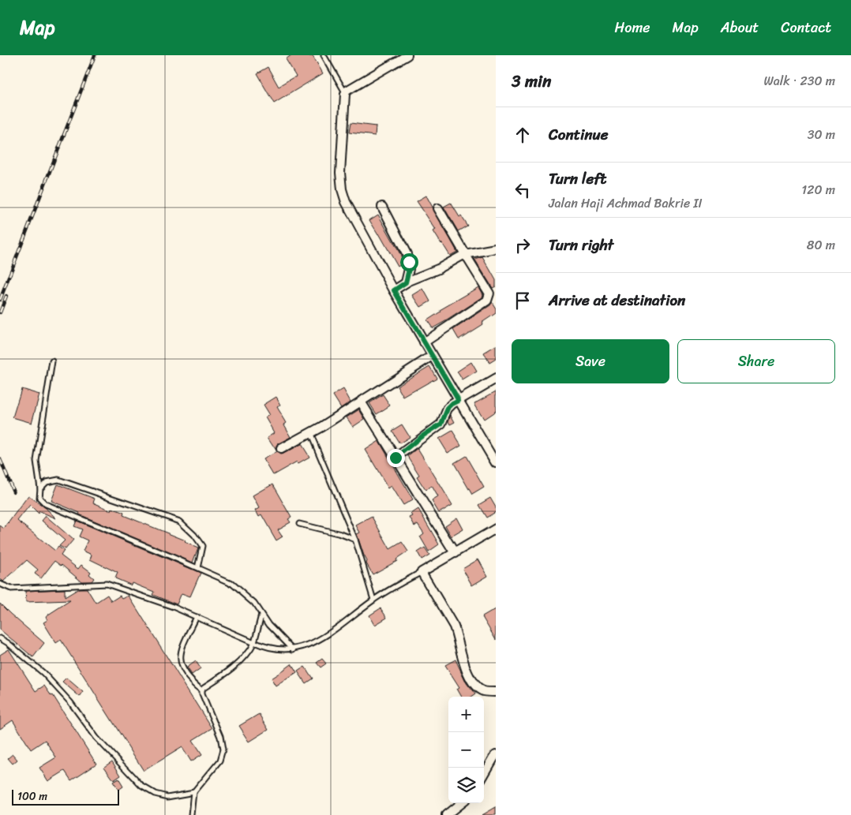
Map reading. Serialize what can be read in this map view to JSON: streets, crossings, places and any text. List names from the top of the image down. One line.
{"scale_bar":"100 m","page":{"header":"Map","nav":["Home","Map","About","Contact"],"heading":["3 min","Walk · 230 m"],"list":[["Continue","30 m"],["Turn left","Jalan Haji Achmad Bakrie II","120 m"],["Turn right","80 m"],"Arrive at destination"],"buttons":["Save","Share"],"map_buttons":["+","−"],"scale":"100 m"}}
